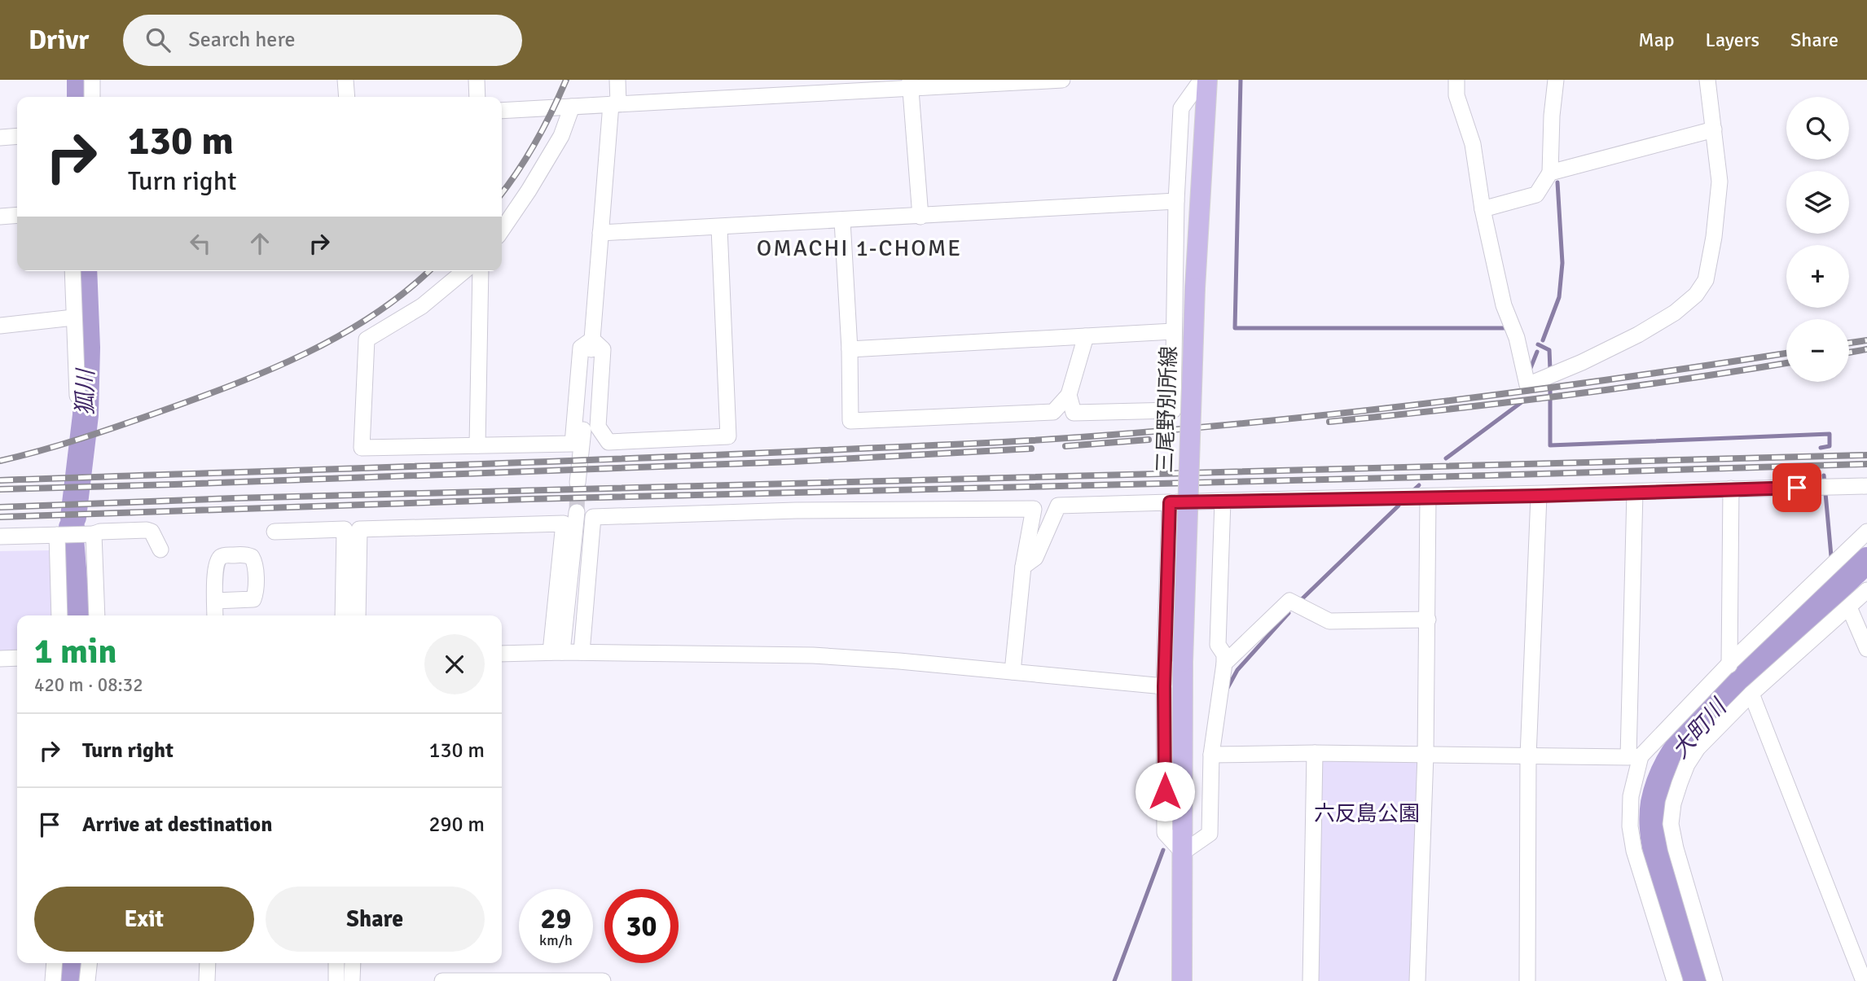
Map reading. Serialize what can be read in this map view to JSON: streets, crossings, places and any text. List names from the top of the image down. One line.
{"streets":{"main road":["三尾野別所線"]},"districts":["OMACHI 1-CHOME"],"water":["狐川","大町川"],"parks":["六反島公園"],"page":{"header":"Drivr","search":"Search here","nav":["Map","Layers","Share"],"map_buttons":["+","−"],"turn":["130 m","Turn right"],"heading":["1 min","420 m · 08:32"],"list":[{"name":"Turn right","value":"130 m"},{"name":"Arrive at destination","value":"290 m"}],"buttons":["Exit","Share"],"speed":"29 km/h","limit":"30"}}
